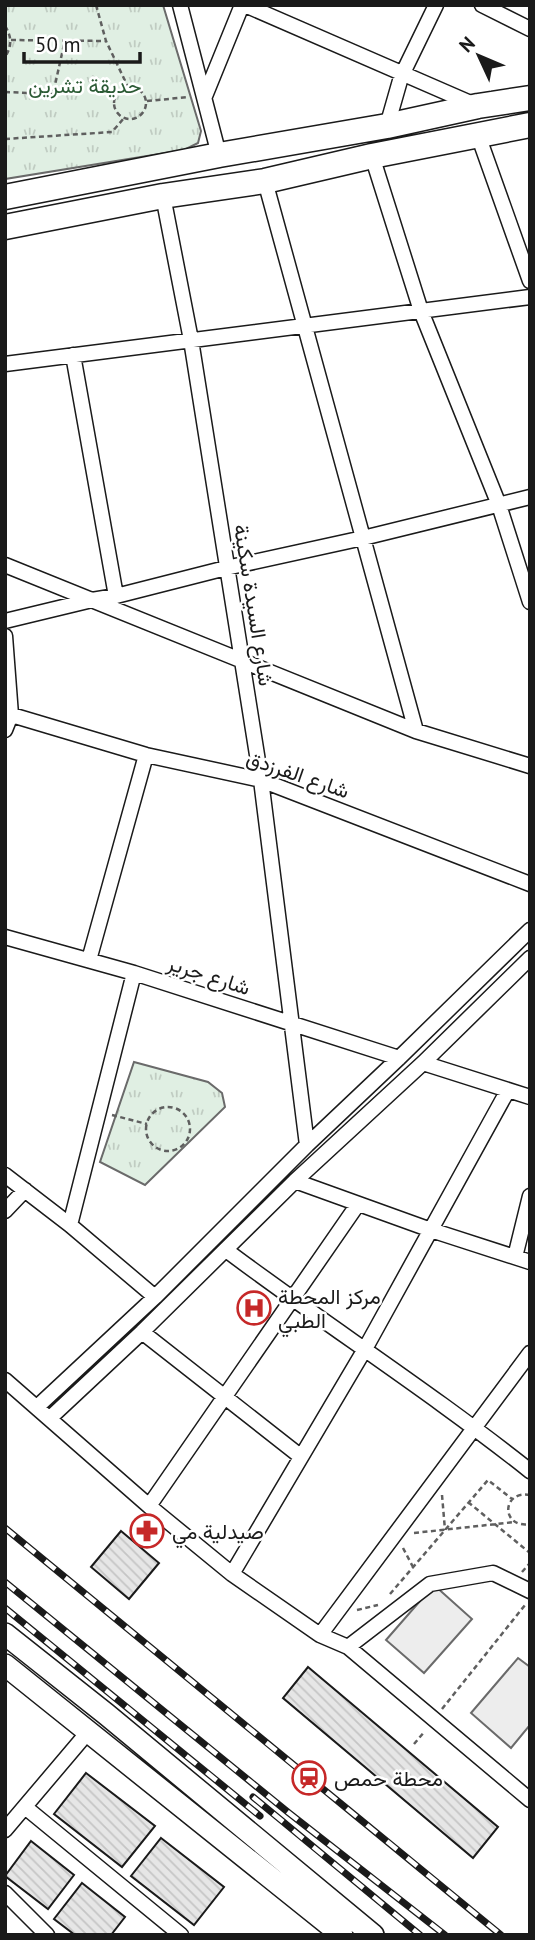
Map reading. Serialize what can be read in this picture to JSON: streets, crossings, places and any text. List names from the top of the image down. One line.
{"streets":{"street":["شارع السيدة سكينة","شارع الفرزدق","شارع جرير"]},"crossings":[["شارع السيدة سكينة","شارع الفرزدق"],["شارع السيدة سكينة","شارع جرير"]],"parks":["حديقة تشرين"],"places":{"hospital":["مركز المحطة الطبي"],"pharmacy":["صيدلية مي"],"station":["محطة حمص"]},"scale_bar":"50 m","north":"top left"}
